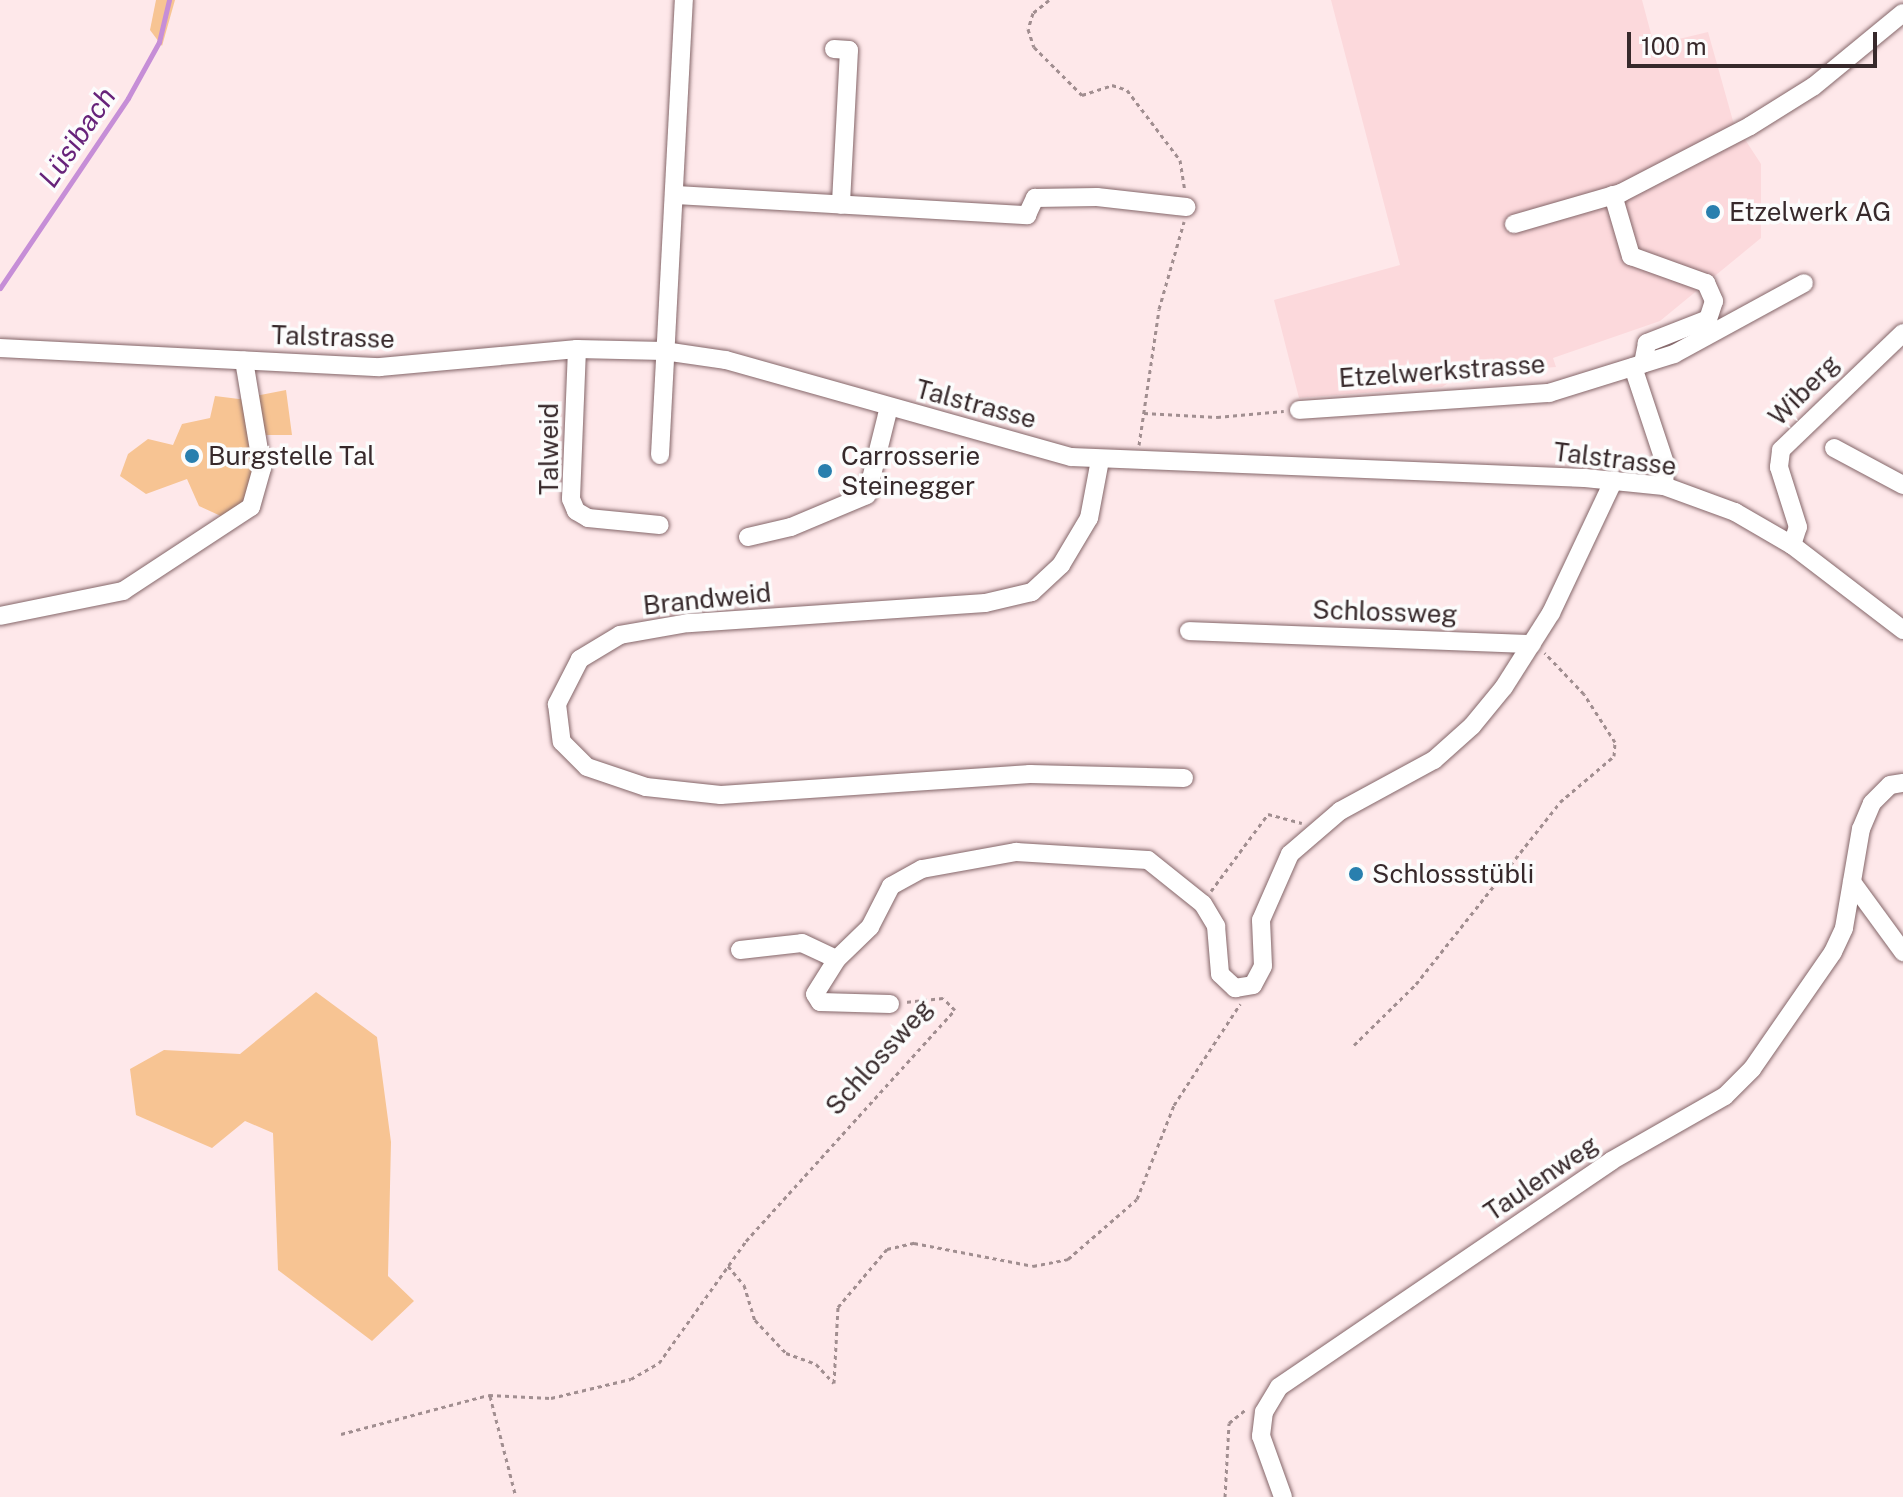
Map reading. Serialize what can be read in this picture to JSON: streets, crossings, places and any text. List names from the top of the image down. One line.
{"streets":{"street":["Talstrasse","Etzelwerkstrasse","Wiberg","Talweid","Brandweid","Schlossweg","Taulenweg"]},"crossings":[["Talstrasse","Wiberg"],["Talstrasse","Talweid"],["Talstrasse","Brandweid"]],"water":["Lüsibach"],"places":["Etzelwerk AG","Burgstelle Tal","Carrosserie Steinegger","Schlossstübli"],"scale_bar":"100 m"}
